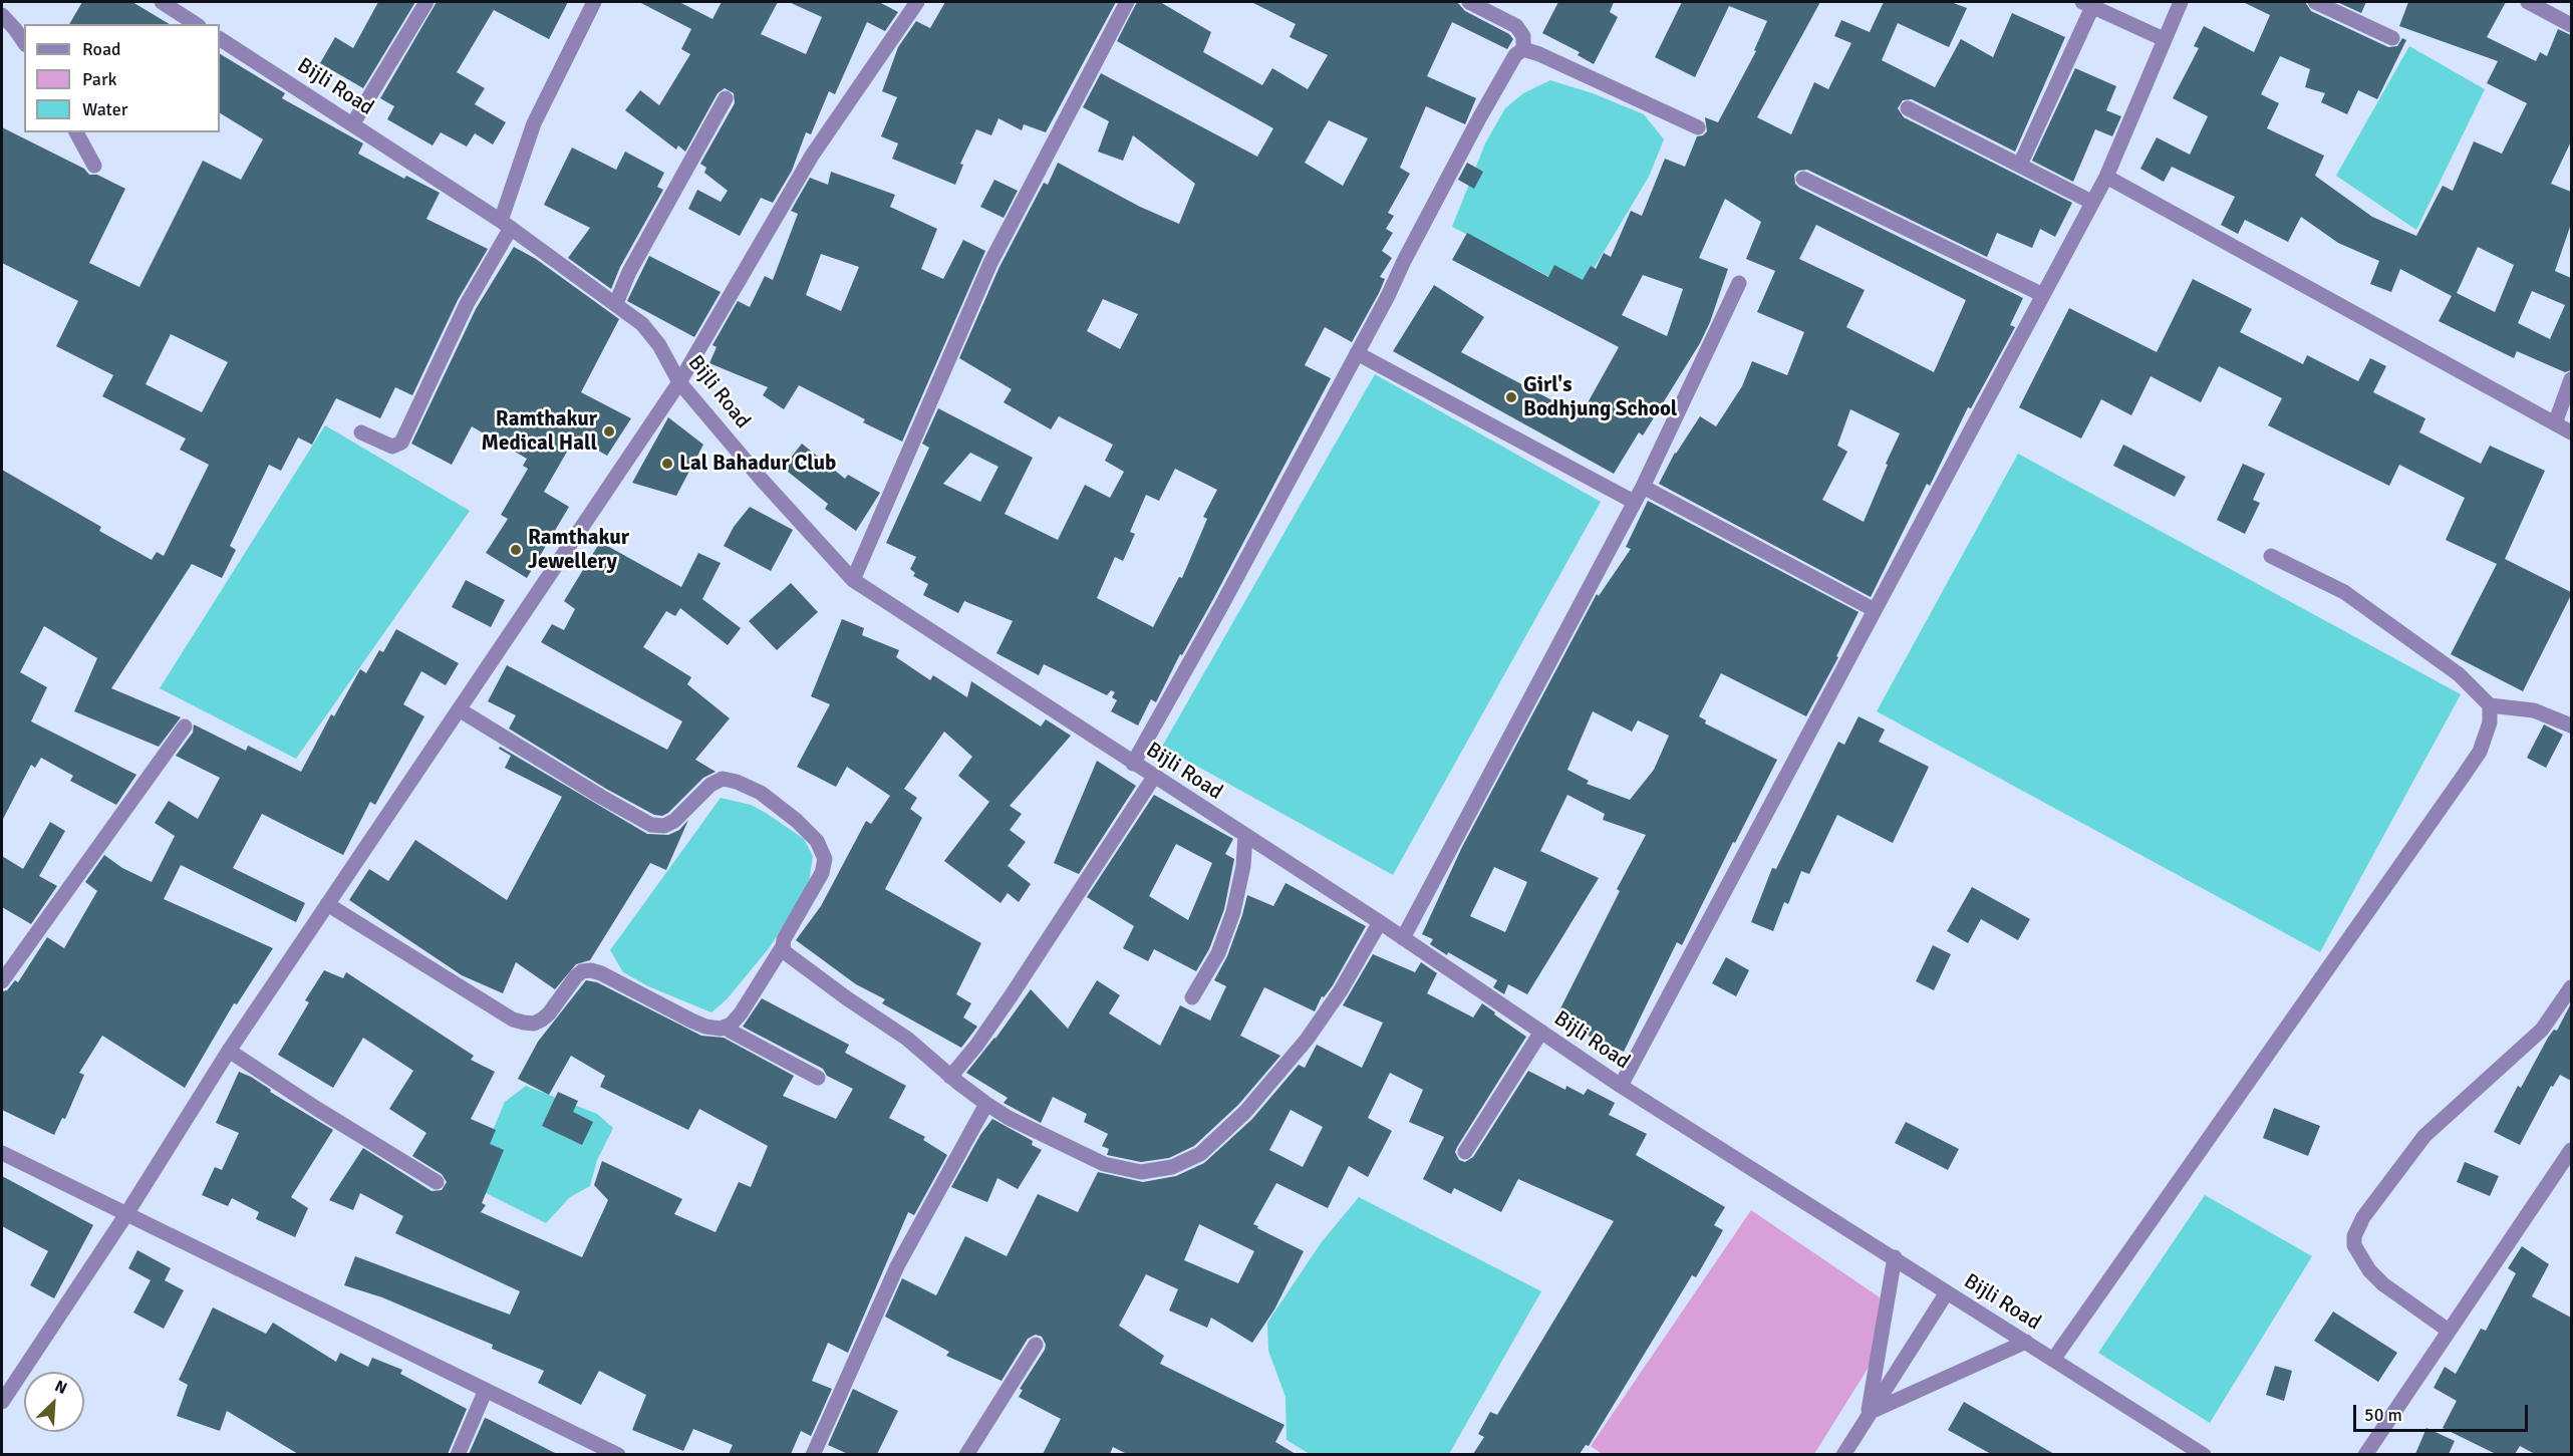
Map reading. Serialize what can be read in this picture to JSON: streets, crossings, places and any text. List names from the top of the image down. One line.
{"streets":{"street":["Bijli Road"]},"places":["Girl's Bodhjung School","Ramthakur Medical Hall","Lal Bahadur Club","Ramthakur Jewellery"],"legend":["Road","Park","Water"],"scale_bar":"50 m","north":"top right"}
